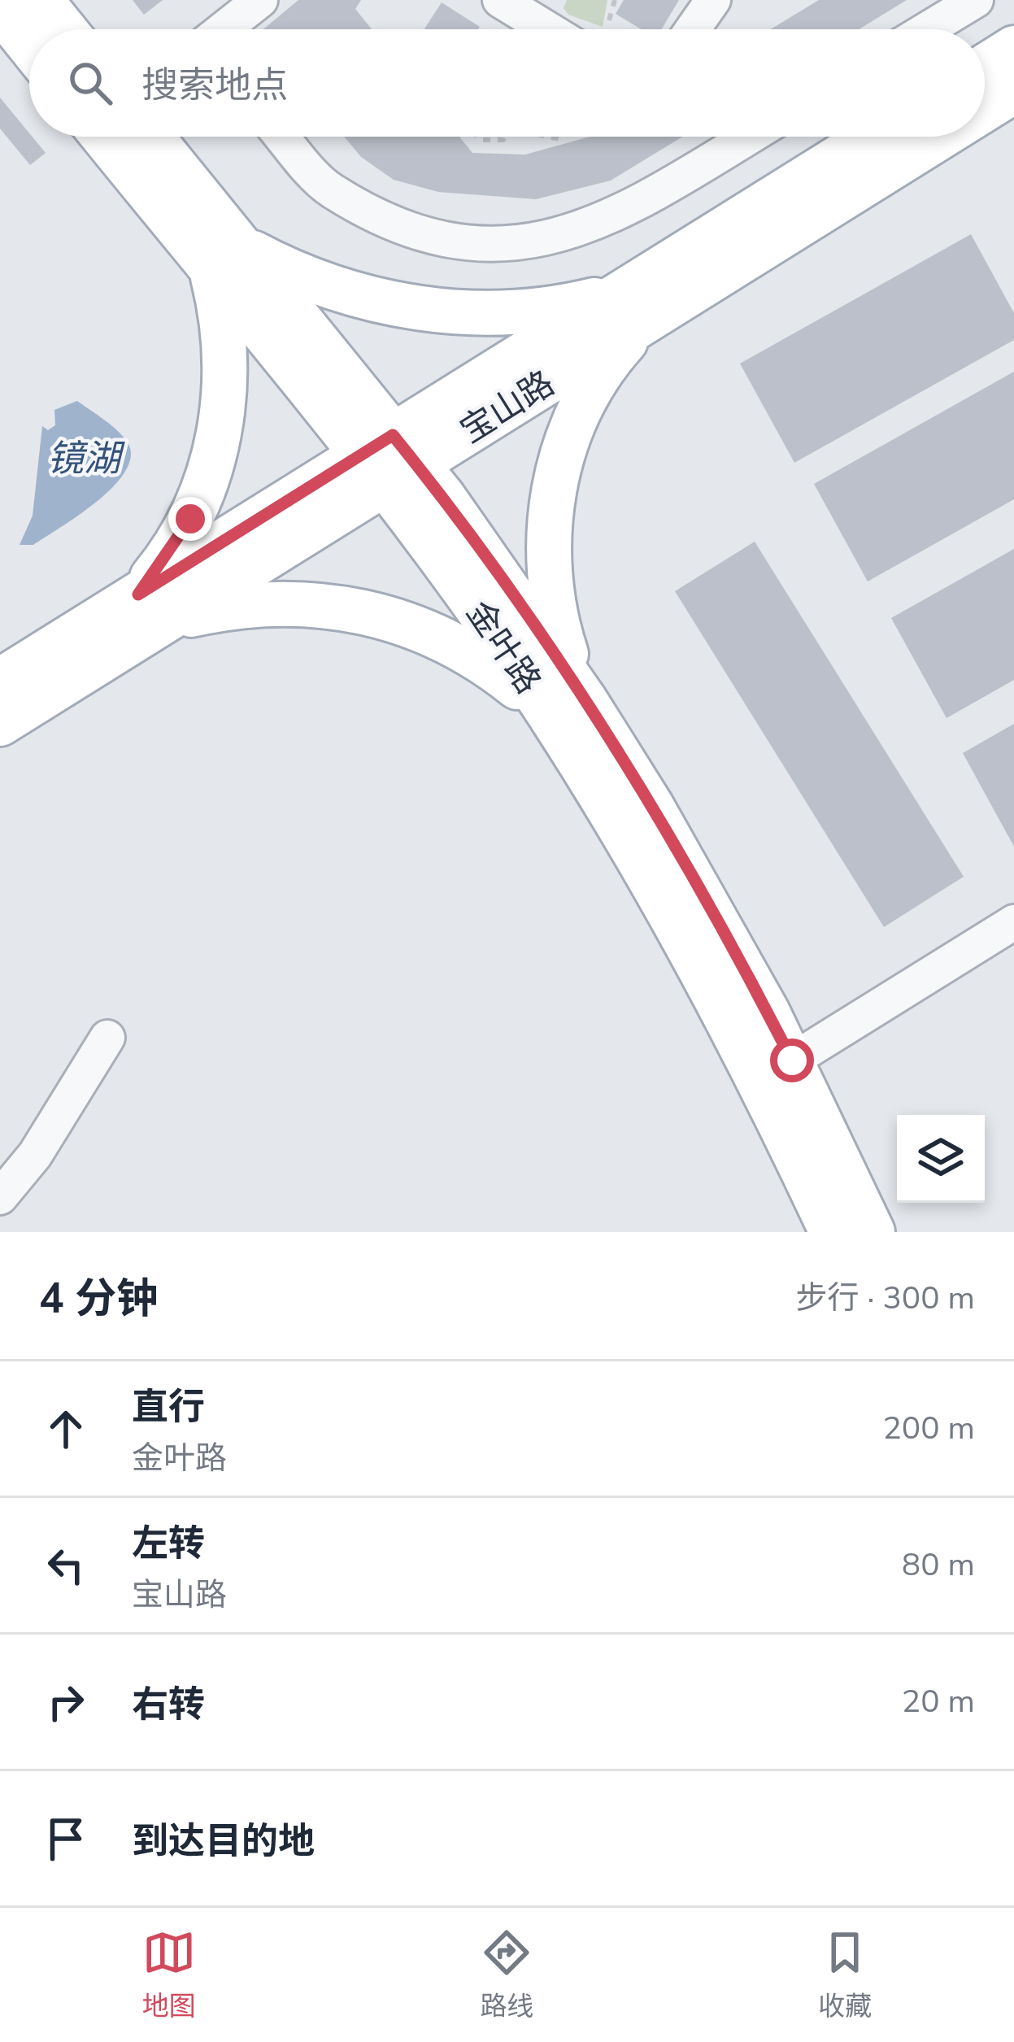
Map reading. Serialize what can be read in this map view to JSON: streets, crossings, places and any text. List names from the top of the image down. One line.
{"streets":{"main road":["宝山路","金叶路"]},"crossings":[["宝山路","金叶路"]],"water":["镜湖"],"page":{"search":"搜索地点","heading":["4 分钟","步行 · 300 m"],"list":[["直行","金叶路","200 m"],["左转","宝山路","80 m"],["右转","20 m"],"到达目的地"],"nav":["地图","路线","收藏"]}}
